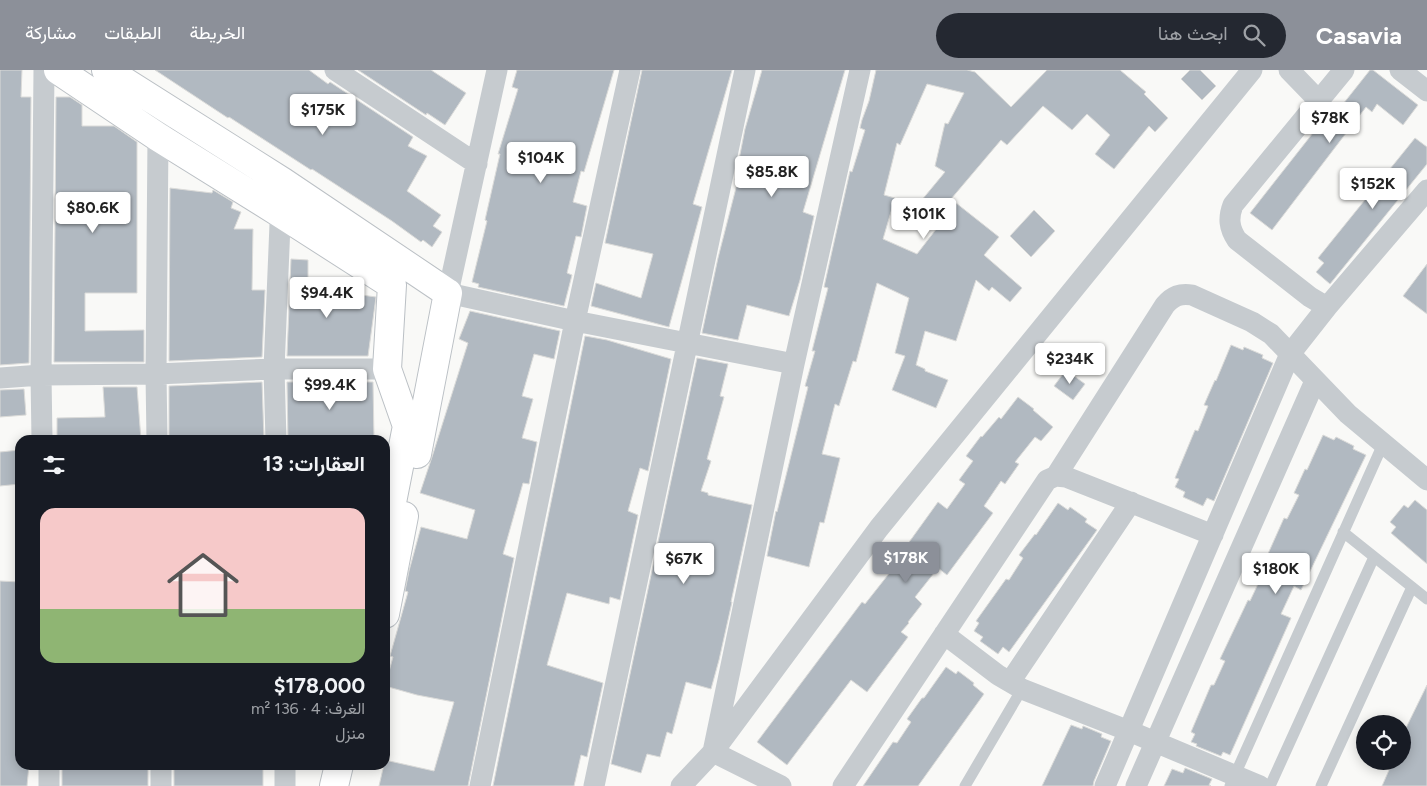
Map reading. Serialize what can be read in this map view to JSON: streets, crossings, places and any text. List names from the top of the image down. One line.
{"page":{"header":"Casavia","search":"ابحث هنا","nav":["الخريطة","الطبقات","مشاركة"],"price":["$175K","$78K","$104K","$85.8K","$152K","$80.6K","$101K","$94.4K","$234K","$99.4K","$178K","$67K","$180K"],"heading":"العقارات: 13","list":[{"name":"$178,000","note":"الغرف: 4 · 136 m² · منزل"}]}}
